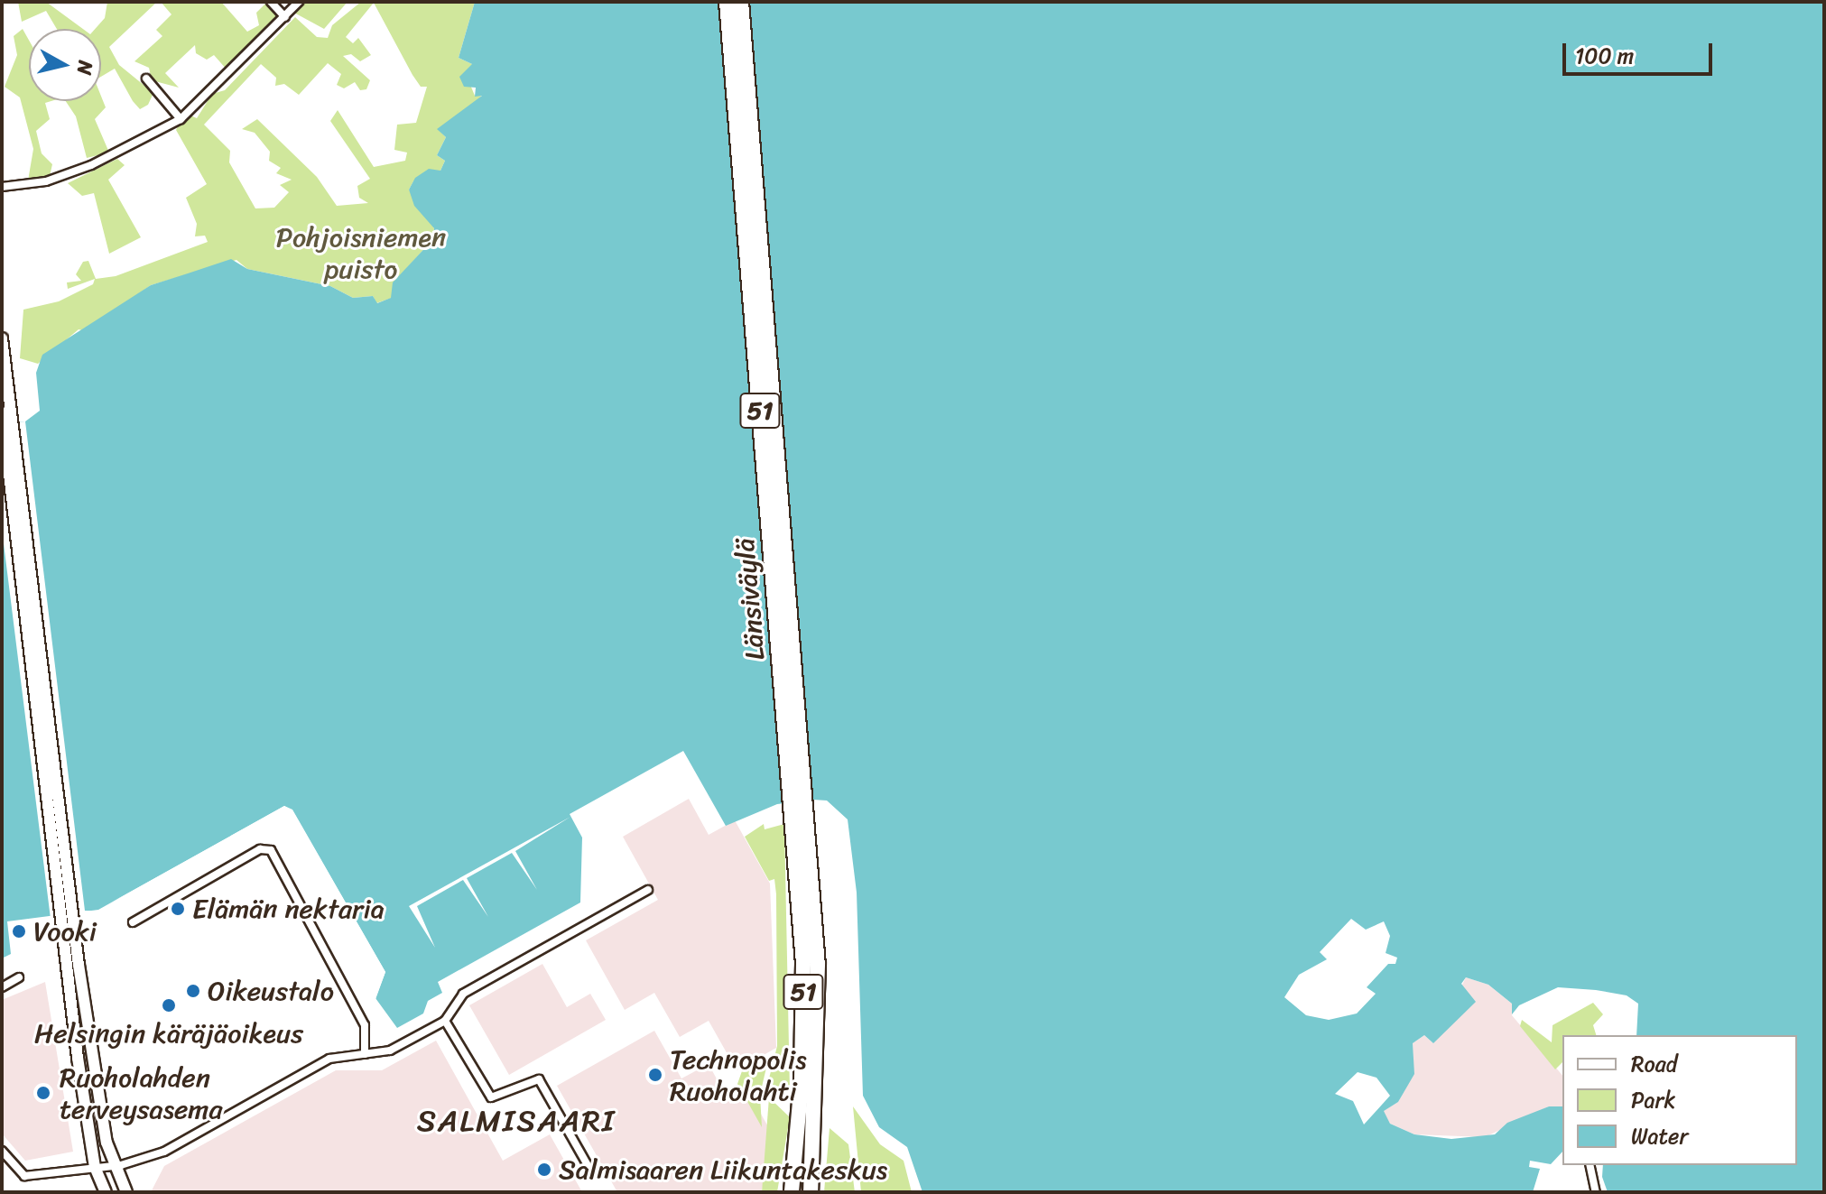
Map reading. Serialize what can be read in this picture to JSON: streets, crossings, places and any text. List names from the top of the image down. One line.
{"streets":{"highway":["51","Länsiväylä"]},"districts":["SALMISAARI"],"parks":["Pohjoisniemen puisto"],"places":["Elämän nektaria","Vooki","Oikeustalo","Helsingin käräjäoikeus","Technopolis Ruoholahti","Ruoholahden terveysasema","Salmisaaren Liikuntakeskus"],"legend":["Road","Park","Water"],"scale_bar":"100 m","north":"right"}
